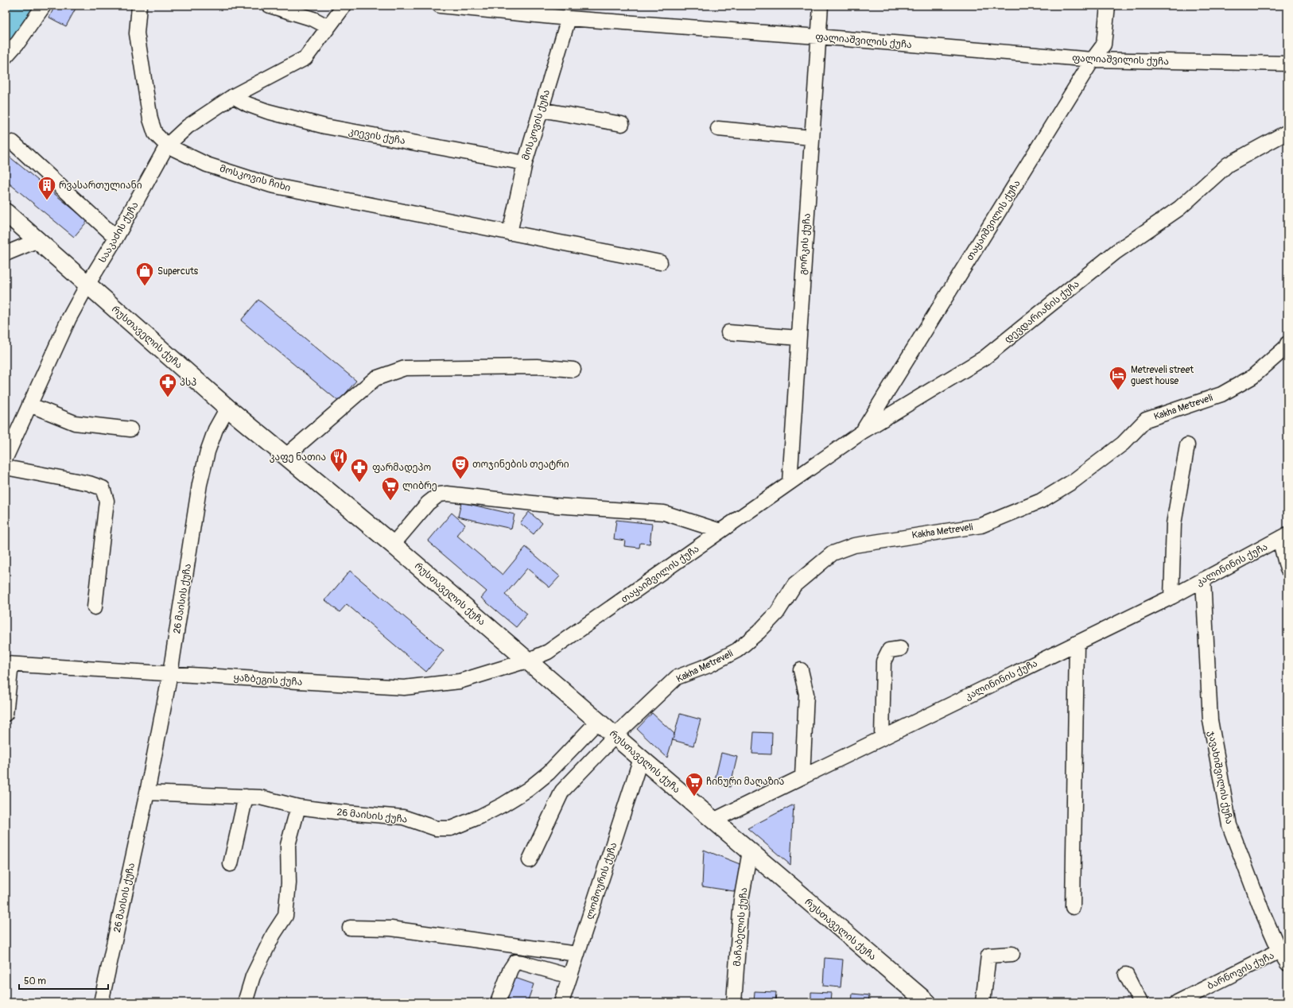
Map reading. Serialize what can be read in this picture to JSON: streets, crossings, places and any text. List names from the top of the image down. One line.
{"streets":{"main road":["რუსთაველის ქუჩა"],"street":["ფალიაშვილის ქუჩა","მოსკოვის ქუჩა","კიევის ქუჩა","მოსკოვის ჩიხი","თაყაიშვილის ქუჩა","სააკაძის ქუჩა","გორკის ქუჩა","დევდარიანის ქუჩა","Kakha Metreveli","კალინინის ქუჩა","26 მაისის ქუჩა","ყაზბეგის ქუჩა","ჯავახიშვილის ქუჩა","ლომოურის ქუჩა","მაჩაბელის ქუჩა","ბარნოვის ქუჩა"]},"crossings":[["ფალიაშვილის ქუჩა","მოსკოვის ქუჩა"],["ფალიაშვილის ქუჩა","თაყაიშვილის ქუჩა"],["ფალიაშვილის ქუჩა","გორკის ქუჩა"],["მოსკოვის ქუჩა","კიევის ქუჩა"],["მოსკოვის ქუჩა","მოსკოვის ჩიხი"],["კიევის ქუჩა","სააკაძის ქუჩა"],["მოსკოვის ჩიხი","სააკაძის ქუჩა"],["თაყაიშვილის ქუჩა","გორკის ქუჩა"],["თაყაიშვილის ქუჩა","დევდარიანის ქუჩა"],["თაყაიშვილის ქუჩა","რუსთაველის ქუჩა"],["თაყაიშვილის ქუჩა","ყაზბეგის ქუჩა"],["სააკაძის ქუჩა","რუსთაველის ქუჩა"],["გორკის ქუჩა","დევდარიანის ქუჩა"],["რუსთაველის ქუჩა","Kakha Metreveli"],["რუსთაველის ქუჩა","კალინინის ქუჩა"],["რუსთაველის ქუჩა","26 მაისის ქუჩა"],["რუსთაველის ქუჩა","ყაზბეგის ქუჩა"],["რუსთაველის ქუჩა","ლომოურის ქუჩა"],["რუსთაველის ქუჩა","მაჩაბელის ქუჩა"],["კალინინის ქუჩა","ჯავახიშვილის ქუჩა"],["26 მაისის ქუჩა","ყაზბეგის ქუჩა"],["ჯავახიშვილის ქუჩა","ბარნოვის ქუჩა"]],"places":{"building":["რვასართულიანი"],"shop":["Supercuts"],"hotel":["Metreveli street guest house"],"pharmacy":["პსპ","ფარმადეპო"],"restaurant":["კაფე ნათია"],"theatre":["თოჯინების თეატრი"],"supermarket":["ლიბრე","ჩინური მაღაზია"]},"scale_bar":"50 m"}
